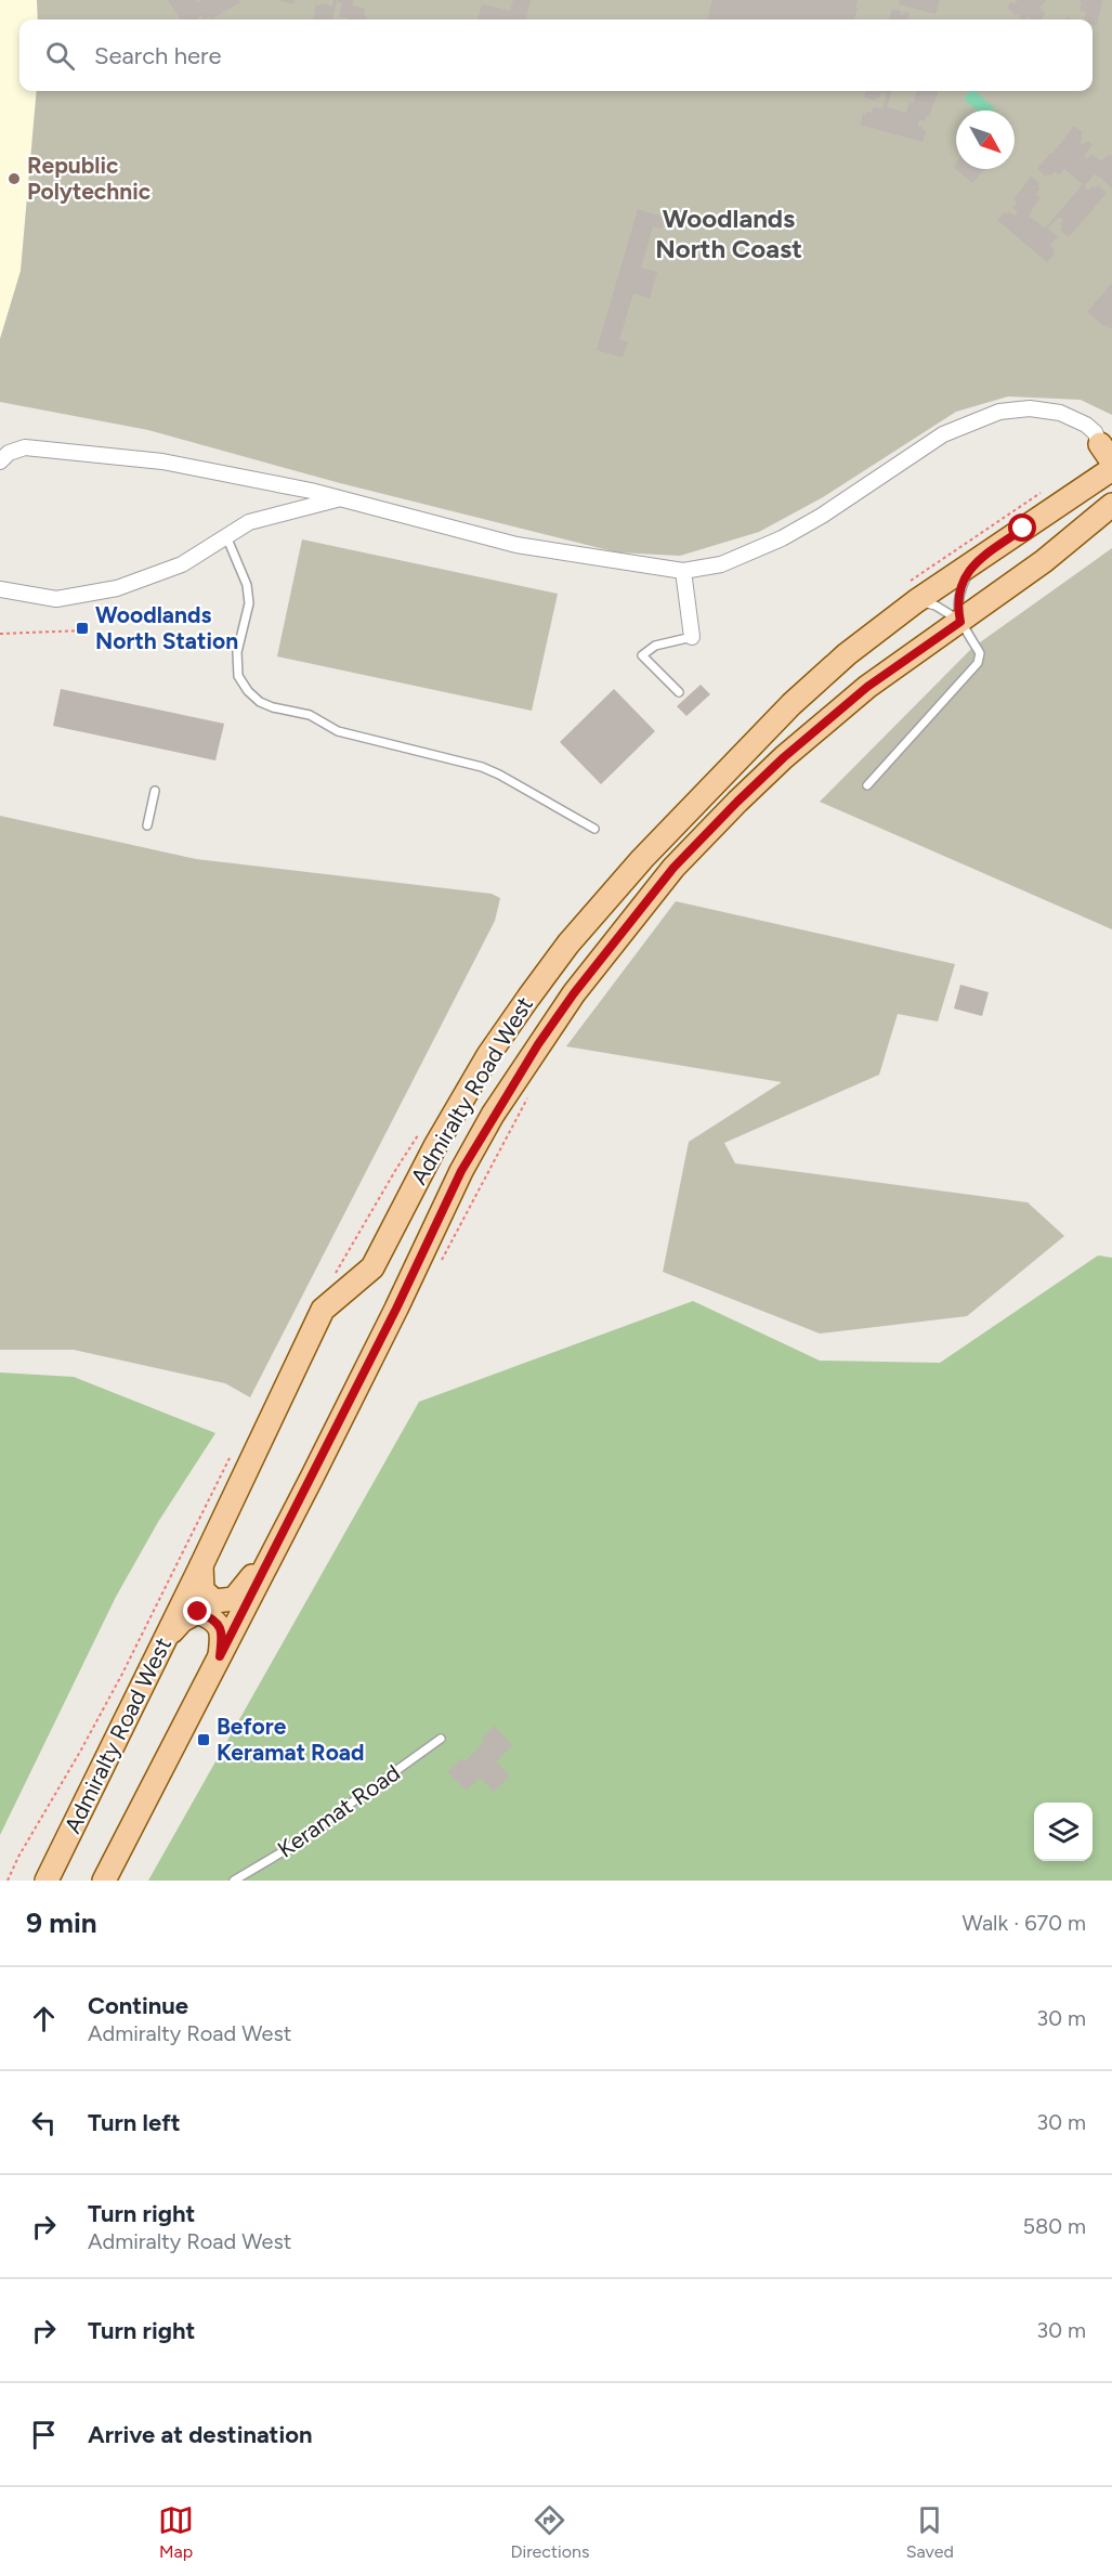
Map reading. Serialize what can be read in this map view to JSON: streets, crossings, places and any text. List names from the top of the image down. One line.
{"streets":{"main road":["Admiralty Road West"],"lane":["Keramat Road"]},"districts":["Woodlands North Coast"],"places":{"other":["Republic Polytechnic"],"transit":["Woodlands North Station","Before Keramat Road"]},"north":"bottom right","page":{"search":"Search here","heading":["9 min","Walk · 670 m"],"list":[["Continue","Admiralty Road West","30 m"],["Turn left","30 m"],["Turn right","Admiralty Road West","580 m"],["Turn right","30 m"],"Arrive at destination"],"nav":["Map","Directions","Saved"]}}
